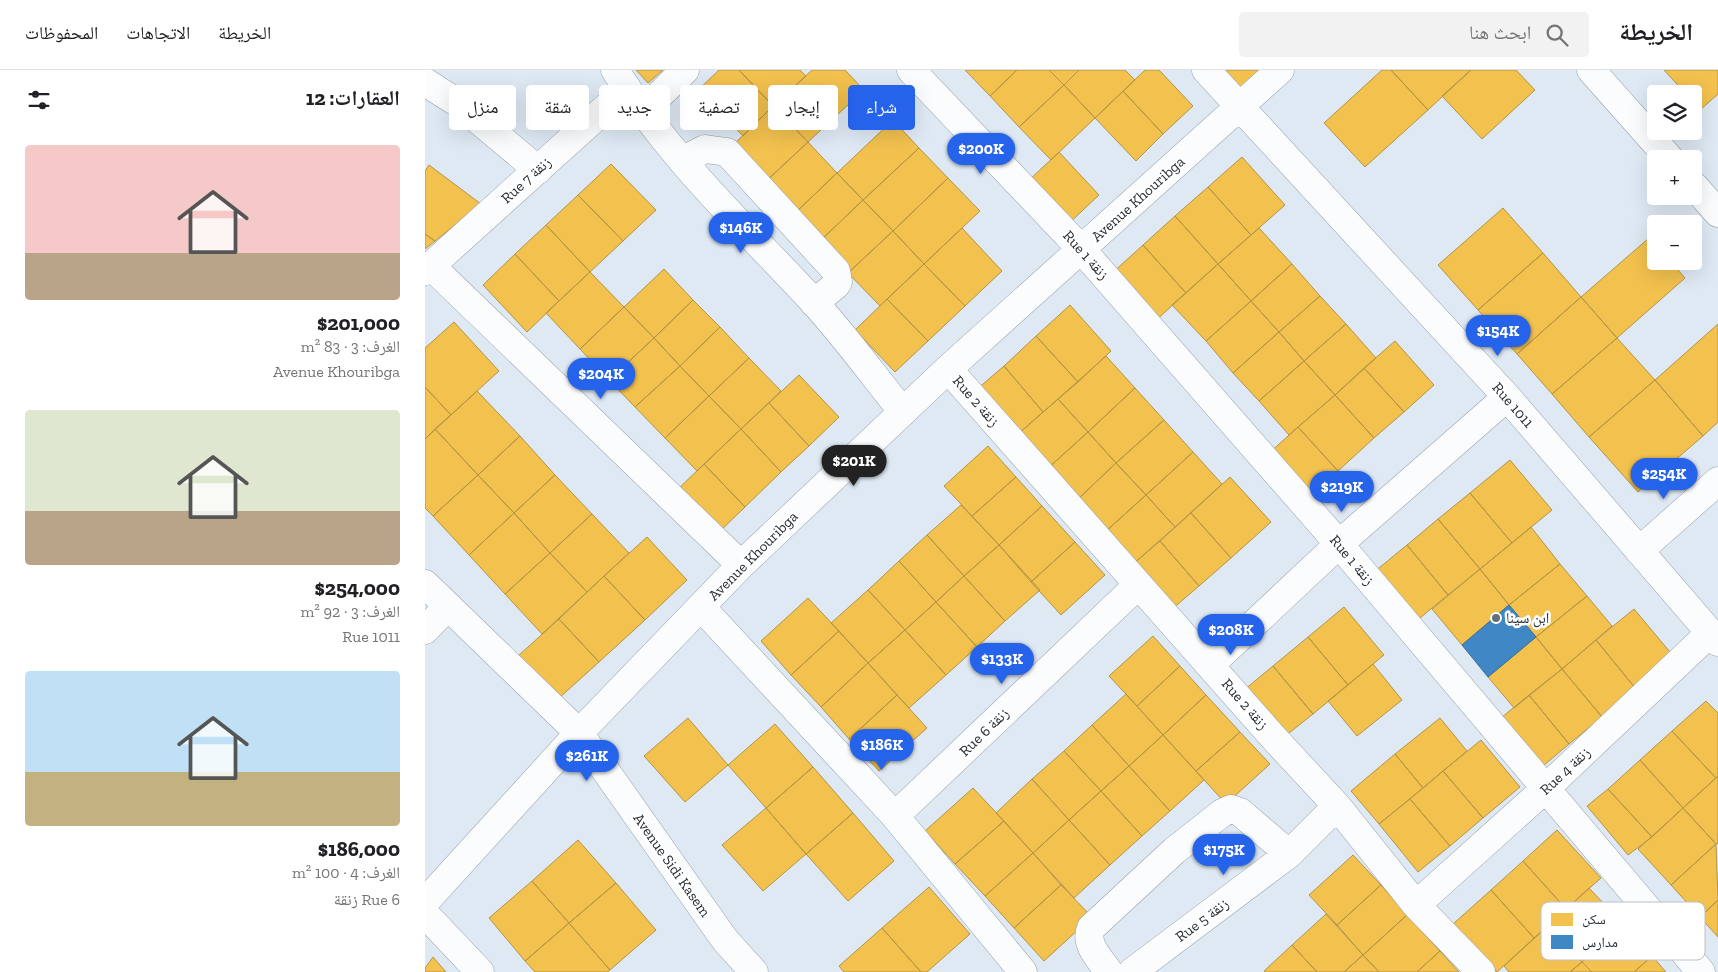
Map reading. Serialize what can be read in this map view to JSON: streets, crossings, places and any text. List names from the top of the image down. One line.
{"streets":{"street":["Rue 7 زنقة","Avenue Khouribga","Rue 1 زنقة","Rue 2 زنقة","Rue 1011","Rue 6 زنقة","Rue 4 زنقة","Avenue Sidi Kasem","Rue 5 زنقة"]},"crossings":[["Avenue Khouribga","Rue 1 زنقة"],["Avenue Khouribga","Rue 2 زنقة"],["Avenue Khouribga","Rue 1011"],["Avenue Khouribga","Avenue Sidi Kasem"],["Rue 1 زنقة","Rue 4 زنقة"],["Rue 2 زنقة","Rue 6 زنقة"],["Rue 2 زنقة","Rue 4 زنقة"],["Rue 2 زنقة","Rue 5 زنقة"],["Rue 1011","Rue 4 زنقة"]],"places":["ابن سينا"],"legend":["سكن","مدارس"],"page":{"header":"الخريطة","search":"ابحث هنا","nav":["الخريطة","الاتجاهات","المحفوظات"],"heading":"العقارات: 12","map_buttons":["+","−"],"chip":["شراء","إيجار","تصفية","جديد","شقة","منزل"],"list":[{"name":"$201,000","note":"الغرف: 3 · 83 m² · Avenue Khouribga"},{"name":"$254,000","note":"الغرف: 3 · 92 m² · Rue 1011"},{"name":"$186,000","note":"الغرف: 4 · 100 m² · Rue 6 زنقة"}],"price":["$200K","$146K","$154K","$204K","$201K","$254K","$219K","$208K","$133K","$186K","$261K","$175K"]}}
